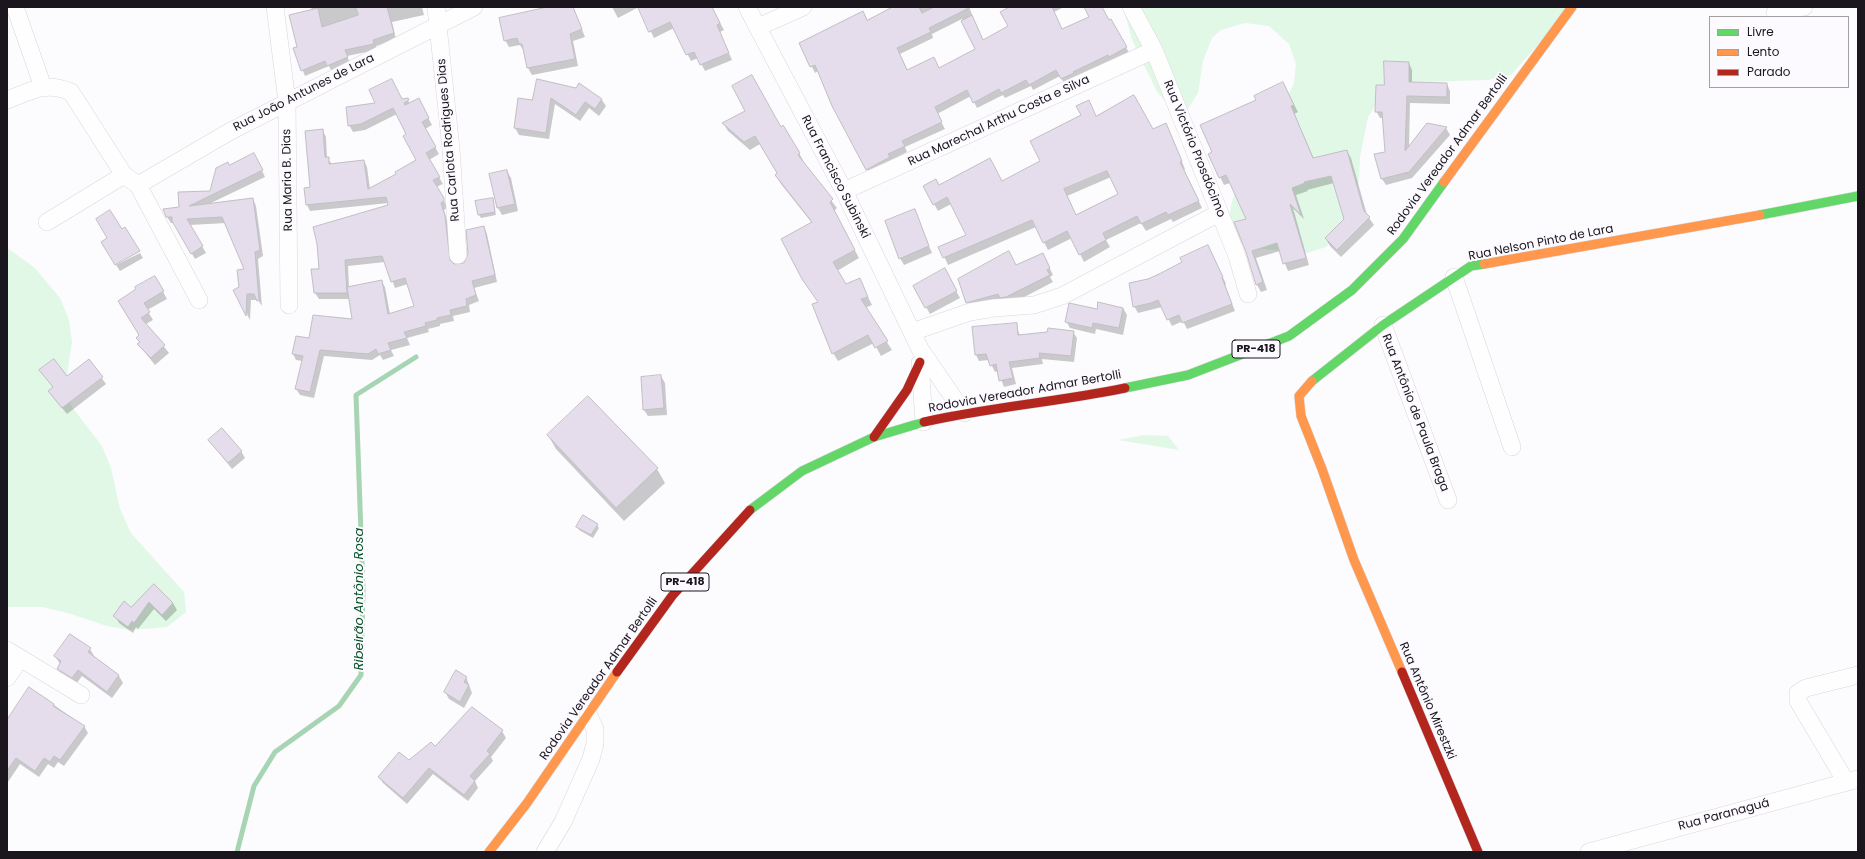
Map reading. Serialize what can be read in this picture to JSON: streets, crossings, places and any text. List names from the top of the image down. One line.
{"streets":{"main road":["Rodovia Vereador Admar Bertolli","Rua Nelson Pinto de Lara","PR-418","Rua Antônio Mirestzki"],"street":["Rua João Antunes de Lara","Rua Marechal Arthu Costa e Silva","Rua Carlota Rodrigues Dias","Rua Victório Prosdócimo","Rua Francisco Subinski","Rua Maria B. Dias","Rua Antônio de Paula Braga","Rua Paranaguá"]},"crossings":[["Rua João Antunes de Lara","Rua Carlota Rodrigues Dias"],["Rua João Antunes de Lara","Rua Maria B. Dias"],["Rua Marechal Arthu Costa e Silva","Rua Victório Prosdócimo"],["Rua Marechal Arthu Costa e Silva","Rua Francisco Subinski"],["Rodovia Vereador Admar Bertolli","Rua Francisco Subinski"],["Rua Nelson Pinto de Lara","Rua Antônio de Paula Braga"],["Rua Nelson Pinto de Lara","Rua Antônio Mirestzki"]],"water":["Ribeirão Antônio Rosa"],"legend":["Livre","Lento","Parado"]}
